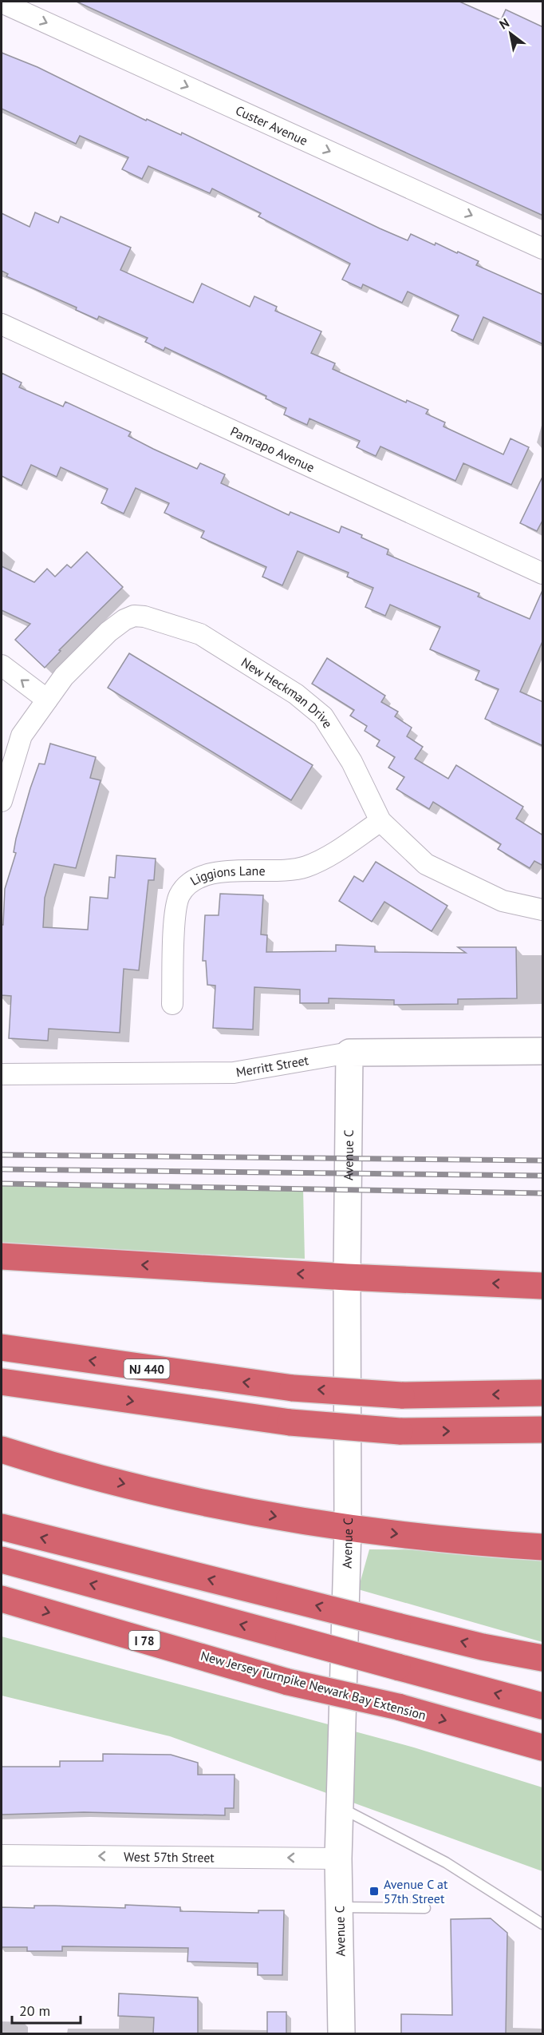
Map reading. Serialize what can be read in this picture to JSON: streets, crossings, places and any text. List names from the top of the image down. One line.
{"streets":{"highway":["NJ 440","I 78","New Jersey Turnpike Newark Bay Extension"],"main road":["Merritt Street","Avenue C"],"street":["Custer Avenue","Pamrapo Avenue","New Heckman Drive","Liggions Lane","West 57th Street"]},"crossings":[["New Heckman Drive","Liggions Lane"],["Merritt Street","Avenue C"],["Avenue C","West 57th Street"]],"one_way":["Custer Avenue","West 57th Street"],"places":{"transit":["Avenue C at 57th Street"]},"scale_bar":"20 m","north":"top left"}
